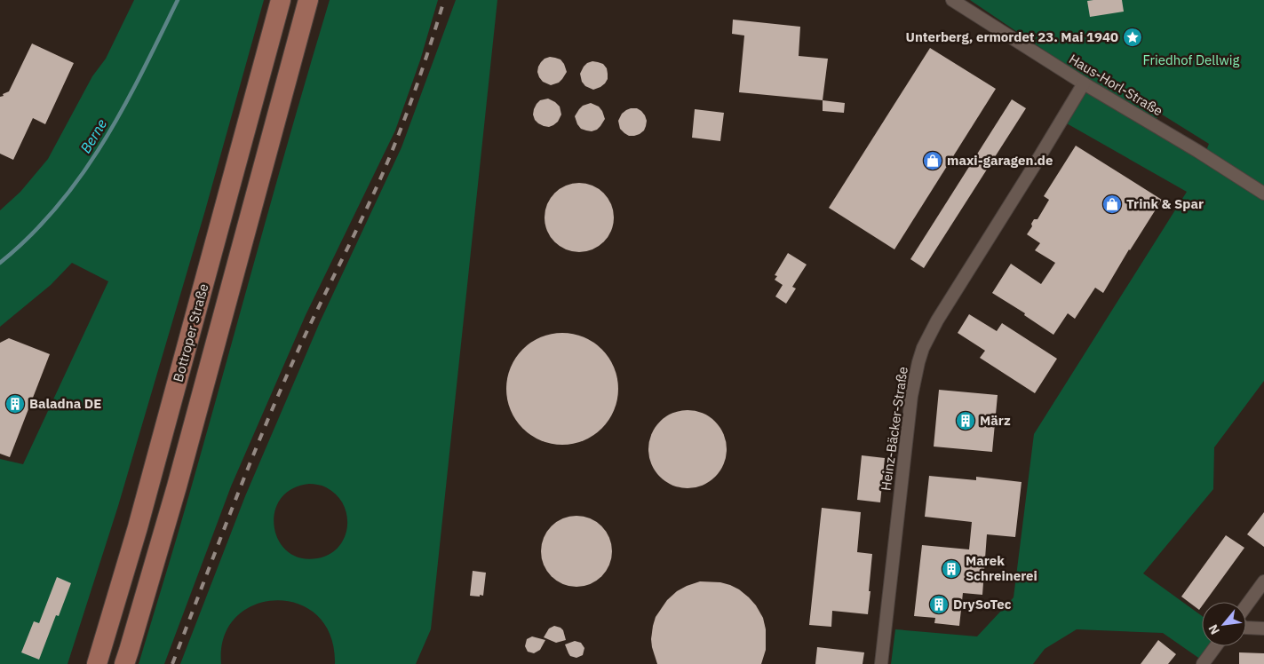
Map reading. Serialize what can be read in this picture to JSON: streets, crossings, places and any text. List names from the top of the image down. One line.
{"streets":{"main road":["Bottroper Straße"],"street":["Haus-Horl-Straße","Heinz-Bäcker-Straße"]},"crossings":[["Haus-Horl-Straße","Heinz-Bäcker-Straße"]],"water":["Berne"],"parks":["Friedhof Dellwig"],"places":{"place":["Unterberg, ermordet 23. Mai 1940"],"shop":["maxi-garagen.de","Trink & Spar"],"building":["Baladna DE","März","Marek Schreinerei","DrySoTec"]},"north":"bottom left"}
